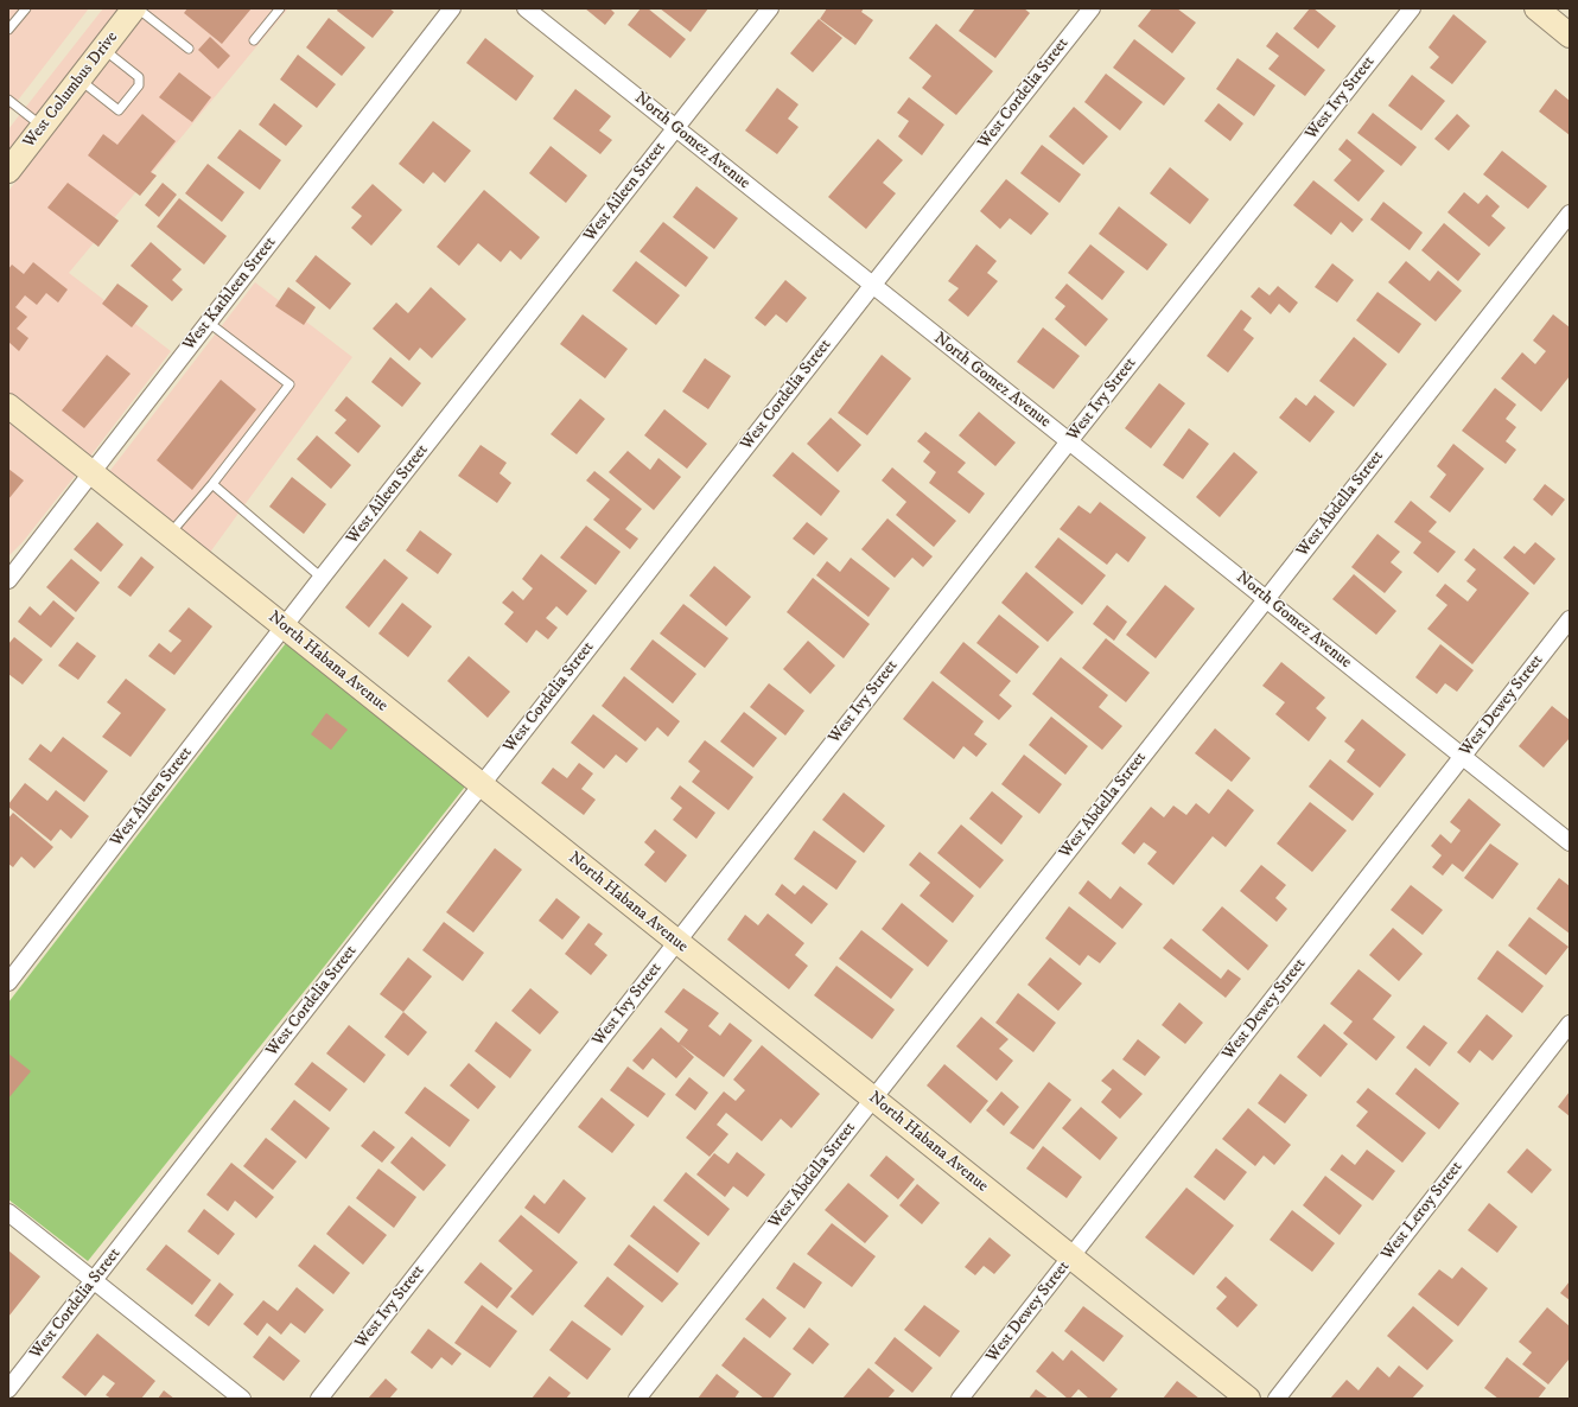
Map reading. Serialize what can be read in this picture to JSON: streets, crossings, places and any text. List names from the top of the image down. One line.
{"streets":{"street":["West Columbus Drive","West Cordelia Street","West Ivy Street","North Gomez Avenue","West Aileen Street","West Kathleen Street","West Abdella Street","North Habana Avenue","West Dewey Street","West Leroy Street"]},"crossings":[["West Cordelia Street","North Gomez Avenue"],["West Cordelia Street","North Habana Avenue"],["West Ivy Street","North Gomez Avenue"],["West Ivy Street","North Habana Avenue"],["North Gomez Avenue","West Aileen Street"],["North Gomez Avenue","West Abdella Street"],["North Gomez Avenue","West Dewey Street"],["West Aileen Street","North Habana Avenue"],["West Kathleen Street","North Habana Avenue"],["West Abdella Street","North Habana Avenue"],["North Habana Avenue","West Dewey Street"]]}
